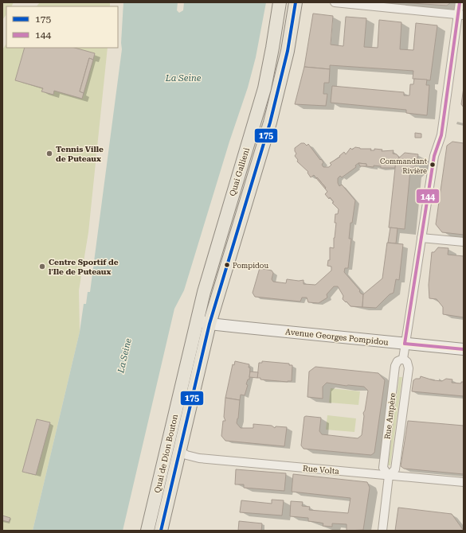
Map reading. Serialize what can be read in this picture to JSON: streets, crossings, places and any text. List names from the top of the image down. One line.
{"streets":{"main road":["Quai Gallieni","Quai de Dion Bouton"],"street":["Avenue Georges Pompidou","Rue Ampère","Rue Volta"]},"crossings":[["Quai Gallieni","Avenue Georges Pompidou"],["Quai Gallieni","Quai de Dion Bouton"],["Avenue Georges Pompidou","Rue Ampère"],["Avenue Georges Pompidou","Quai de Dion Bouton"],["Rue Ampère","Rue Volta"],["Quai de Dion Bouton","Rue Volta"]],"water":["La Seine"],"places":["Tennis Ville de Puteaux","Commandant Rivière","Pompidou","Centre Sportif de l'Ile de Puteaux"],"lines":["transit line 175","transit line 144"],"legend":["175","144"]}
